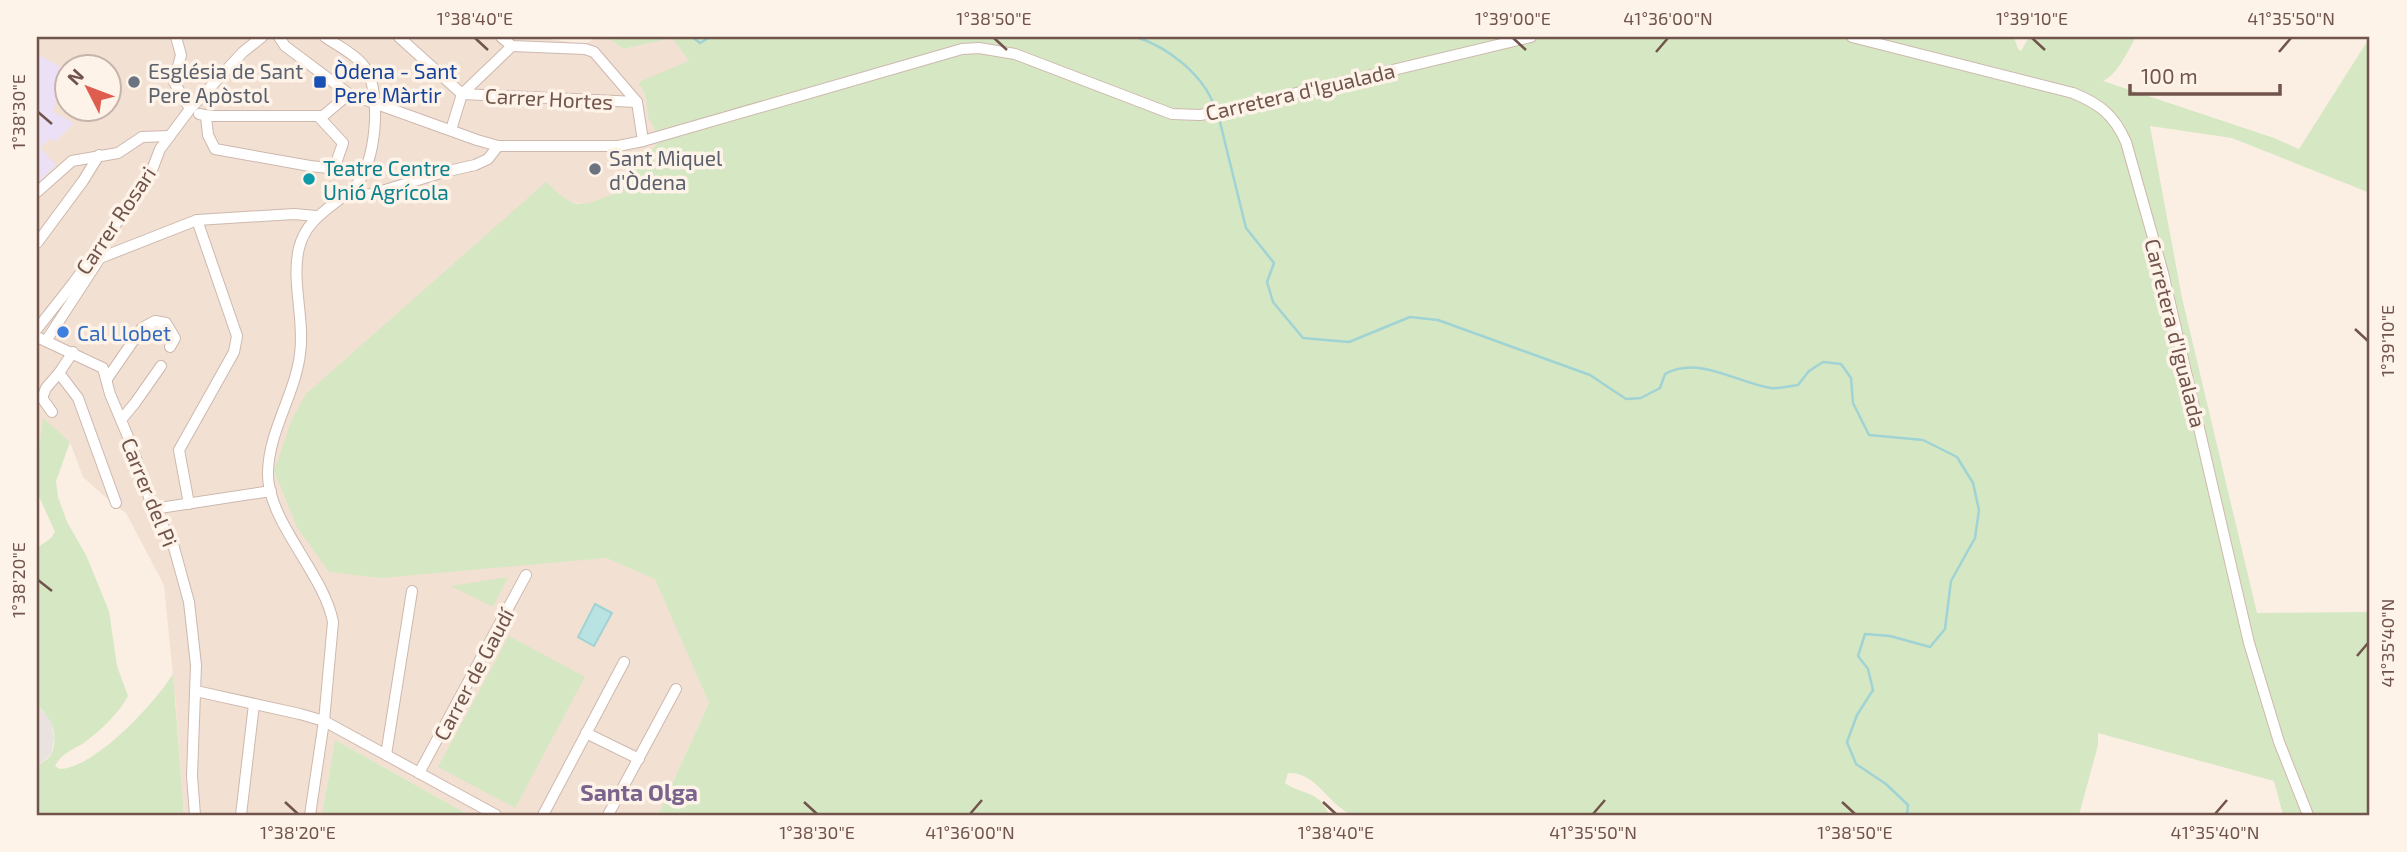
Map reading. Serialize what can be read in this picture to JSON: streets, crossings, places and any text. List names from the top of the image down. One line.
{"streets":{"street":["Carretera d'Igualada","Carrer Hortes","Carrer Rosari","Carrer del Pi","Carrer de Gaudí"]},"districts":["Santa Olga"],"places":{"other":["Església de Sant Pere Apòstol","Sant Miquel d'Òdena","Teatre Centre Unió Agrícola","Cal Llobet"],"transit":["Òdena - Sant Pere Màrtir"]},"scale_bar":"100 m","north":"top left","coordinates":["1°38'40\"E","1°38'50\"E","1°39'00\"E","41°36'00\"N","1°39'10\"E","41°35'50\"N","1°38'30\"E","1°38'20\"E","41°35'40\"N"]}
